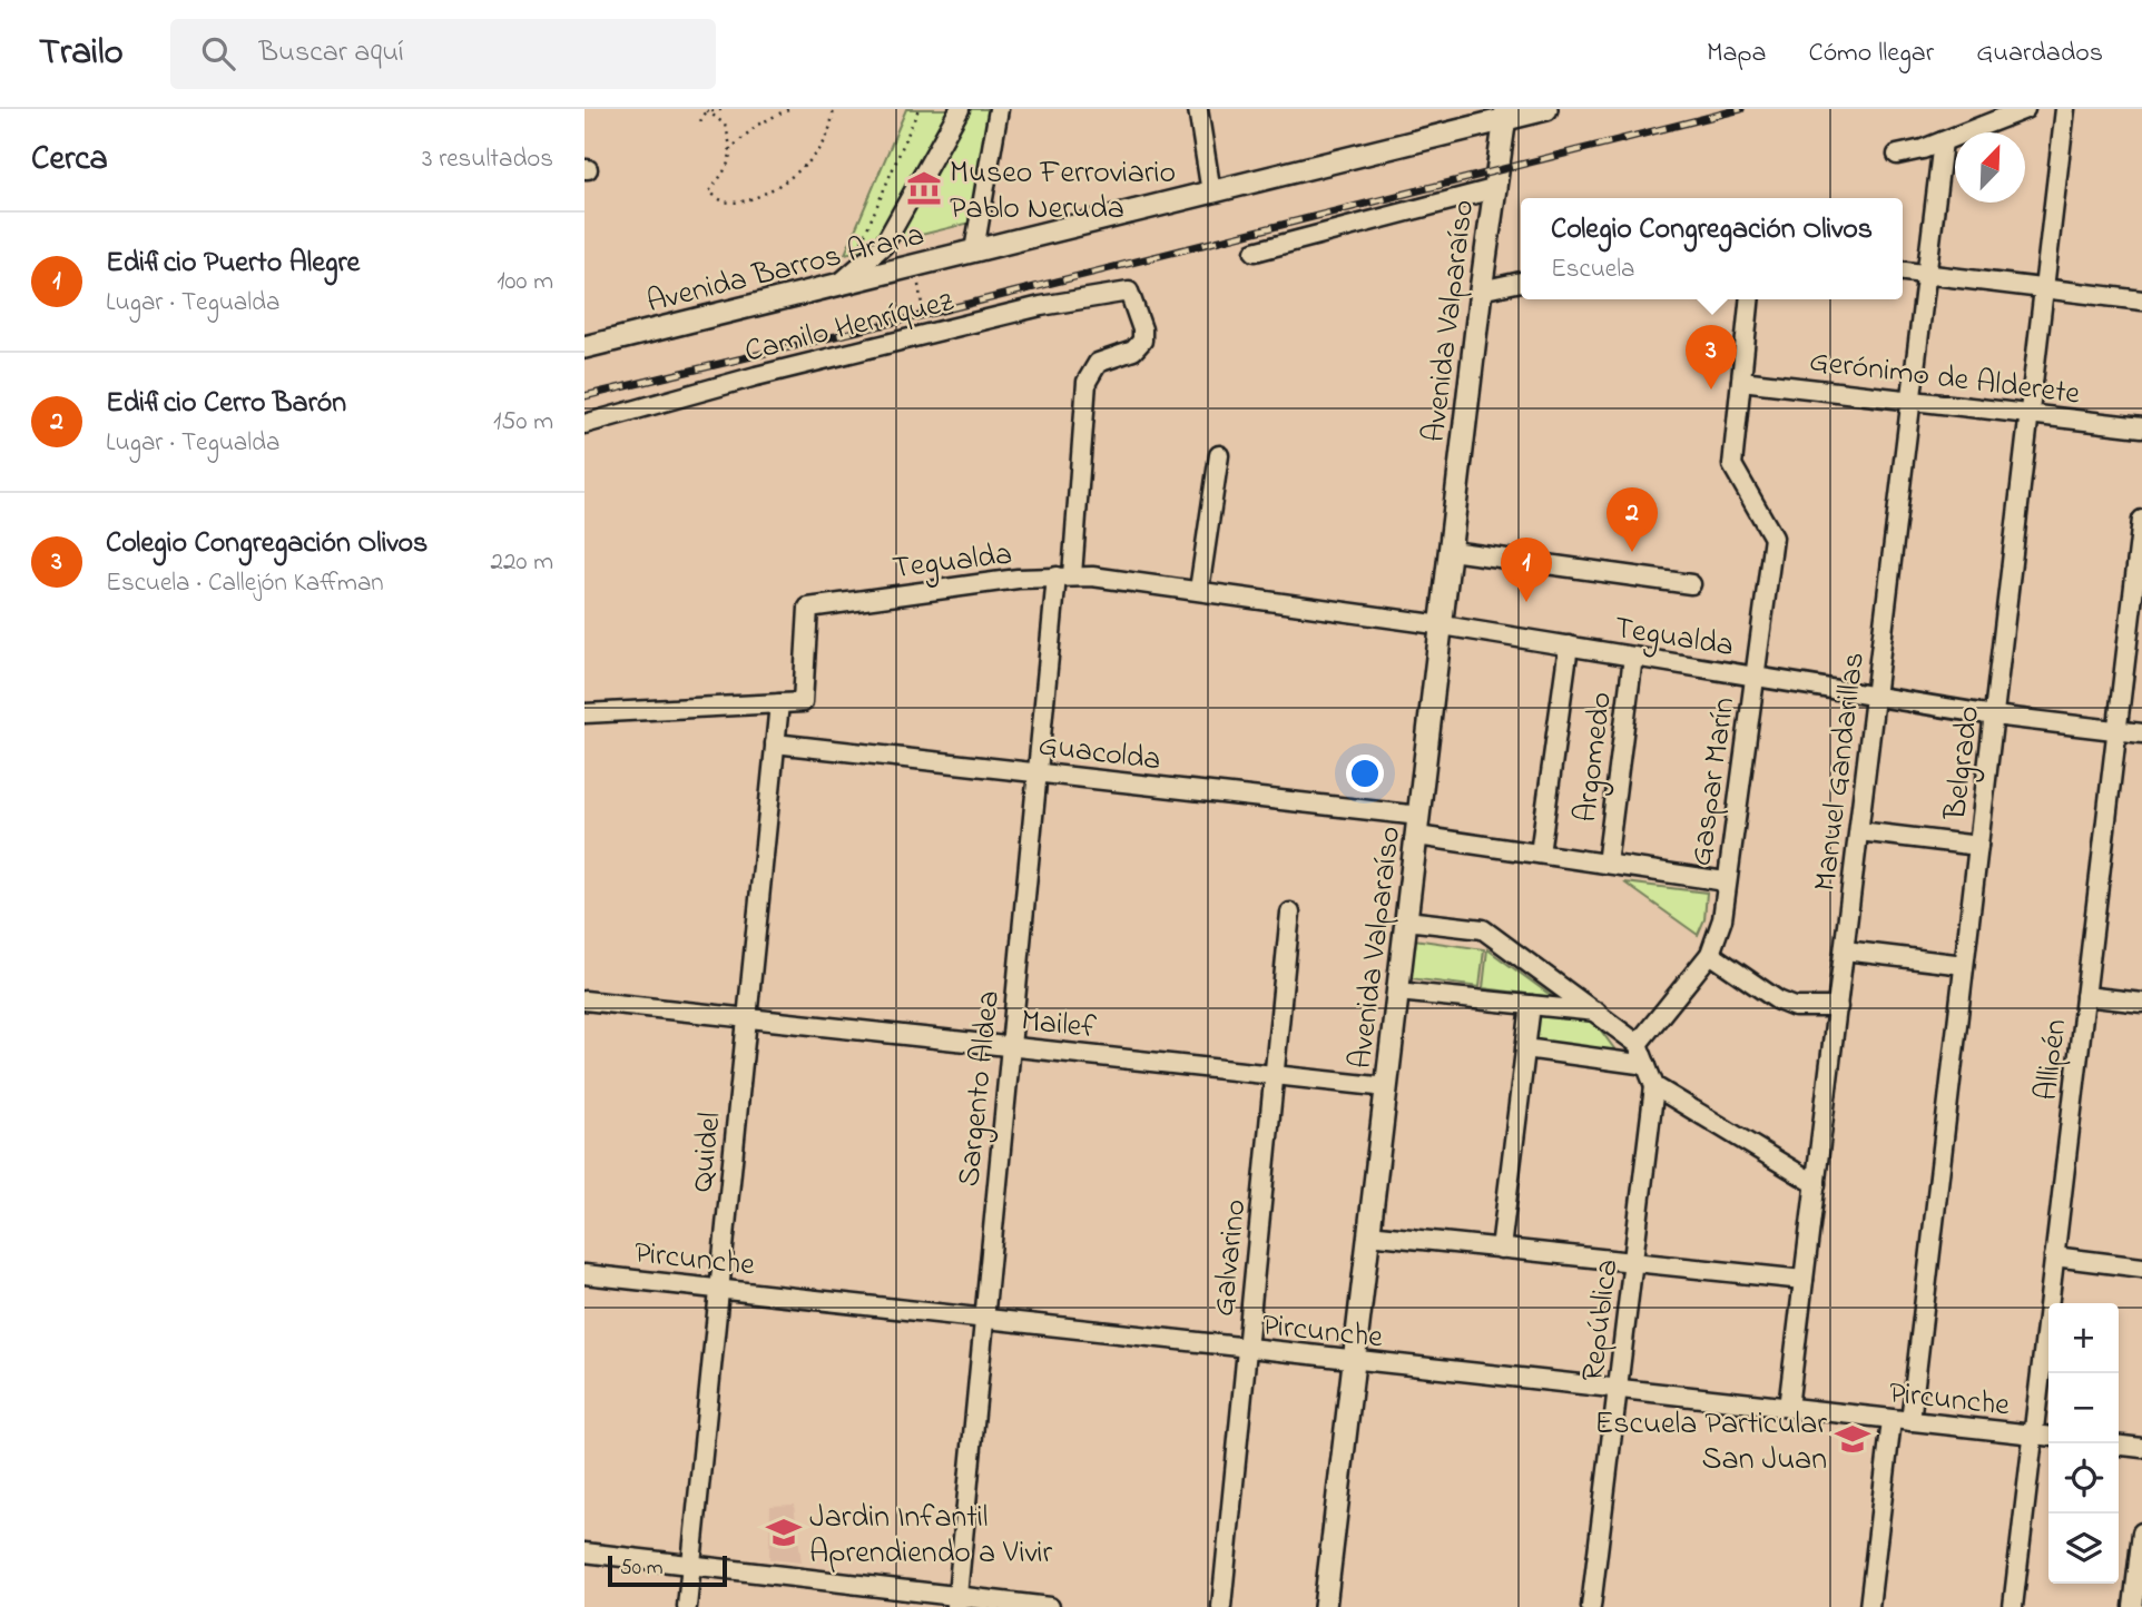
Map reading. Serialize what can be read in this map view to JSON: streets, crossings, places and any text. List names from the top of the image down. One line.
{"streets":{"main road":["Avenida Barros Arana","Avenida Valparaíso"],"street":["Camilo Henríquez","Gerónimo de Alderete","Tegualda","Guacolda","Argomedo","Belgrado","Manuel Gandarillas","Gaspar Marín","Mailef","Allipén","Sargento Aldea","Quidel","Pircunche","Galvarino","República"]},"crossings":[["Avenida Barros Arana","Avenida Valparaíso"],["Avenida Valparaíso","Tegualda"],["Avenida Valparaíso","Guacolda"],["Avenida Valparaíso","Mailef"],["Avenida Valparaíso","Pircunche"],["Camilo Henríquez","Sargento Aldea"],["Gerónimo de Alderete","Belgrado"],["Gerónimo de Alderete","Manuel Gandarillas"],["Gerónimo de Alderete","Gaspar Marín"],["Tegualda","Argomedo"],["Tegualda","Belgrado"],["Tegualda","Manuel Gandarillas"],["Tegualda","Gaspar Marín"],["Tegualda","Allipén"],["Tegualda","Sargento Aldea"],["Tegualda","Quidel"],["Guacolda","Argomedo"],["Guacolda","Gaspar Marín"],["Guacolda","Sargento Aldea"],["Guacolda","Quidel"],["Belgrado","Pircunche"],["Manuel Gandarillas","Pircunche"],["Mailef","Sargento Aldea"],["Mailef","Quidel"],["Mailef","Galvarino"],["Allipén","Pircunche"],["Sargento Aldea","Pircunche"],["Quidel","Pircunche"],["Pircunche","Galvarino"],["Pircunche","República"]],"places":{"museum":["Museo Ferroviario Pablo Neruda"],"school or university":["Escuela Particular San Juan","Jardin Infantil Aprendiendo a Vivir"]},"scale_bar":"50 m","north":"top right","page":{"header":"Trailo","search":"Buscar aquí","nav":["Mapa","Cómo llegar","Guardados"],"heading":["Cerca","3 resultados"],"popup":["Colegio Congregación Olivos","Escuela"],"list":[{"mark":"1","name":"Edificio Puerto Alegre","note":"Lugar · Tegualda","value":"100 m"},{"mark":"2","name":"Edificio Cerro Barón","note":"Lugar · Tegualda","value":"150 m"},{"mark":"3","name":"Colegio Congregación Olivos","note":"Escuela · Callejón Kaffman","value":"220 m"}],"pins":["3","2","1"],"map_buttons":["+","−"],"scale":"50 m"}}
